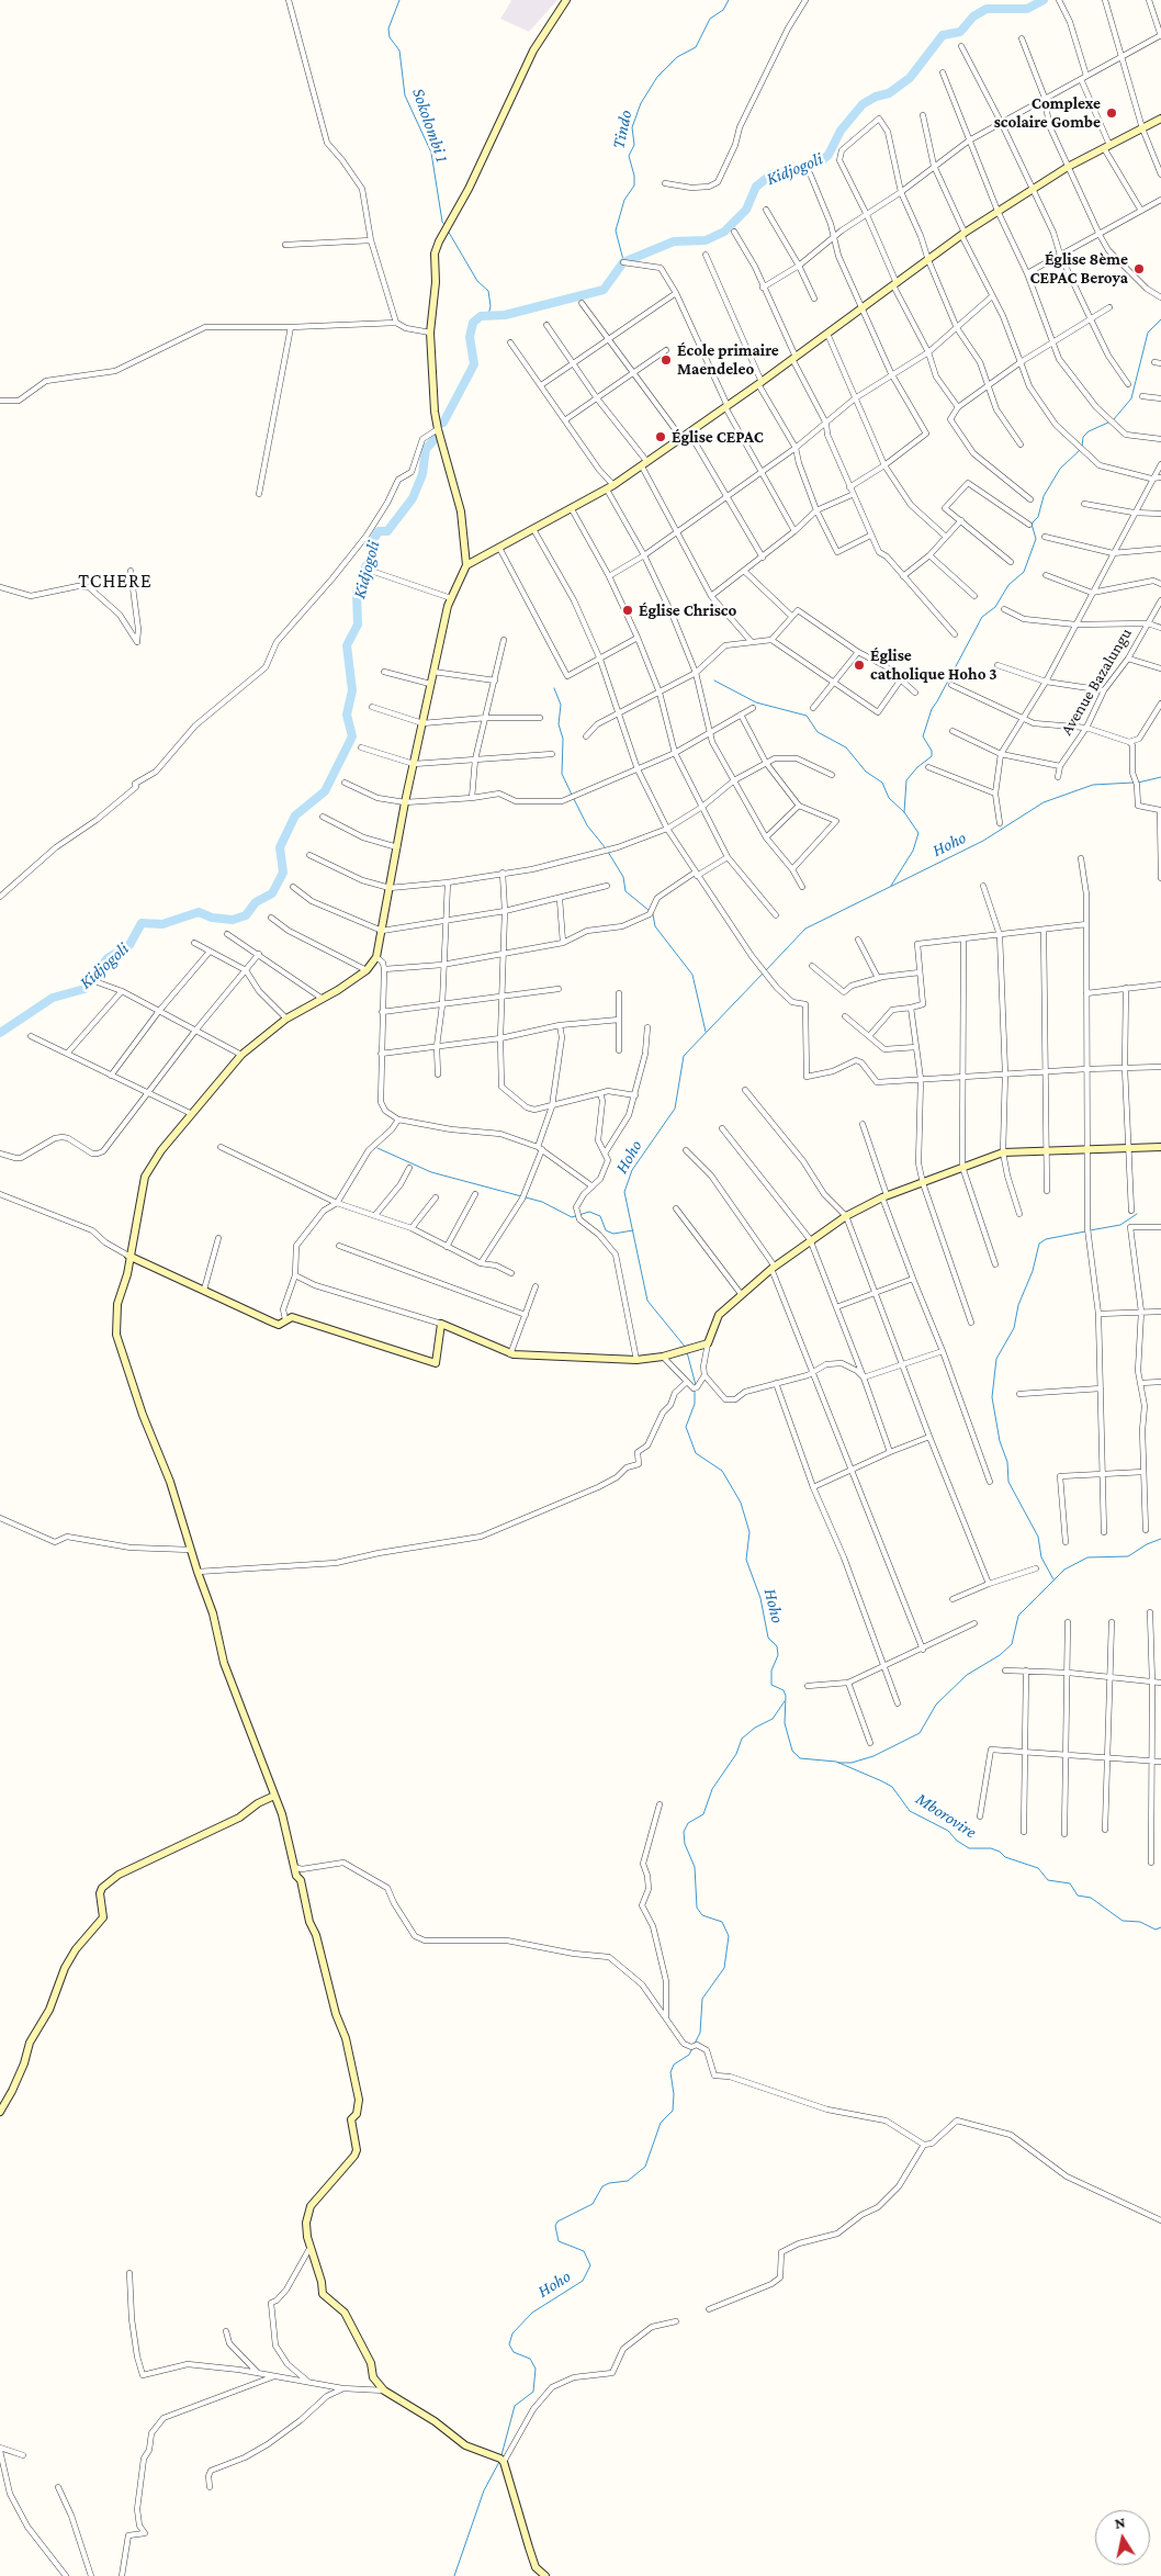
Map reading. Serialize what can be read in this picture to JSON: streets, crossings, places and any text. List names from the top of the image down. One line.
{"streets":{"street":["Avenue Bazalungu"]},"districts":["TCHERE"],"water":["Sokolombi 1","Tindo","Kidjogoli","Hoho","Mborovire"],"places":["Complexe scolaire Gombe","Église 8ème CEPAC Beroya","École primaire Maendeleo","Église CEPAC","Église Chrisco","Église catholique Hoho 3"],"north":"top"}
